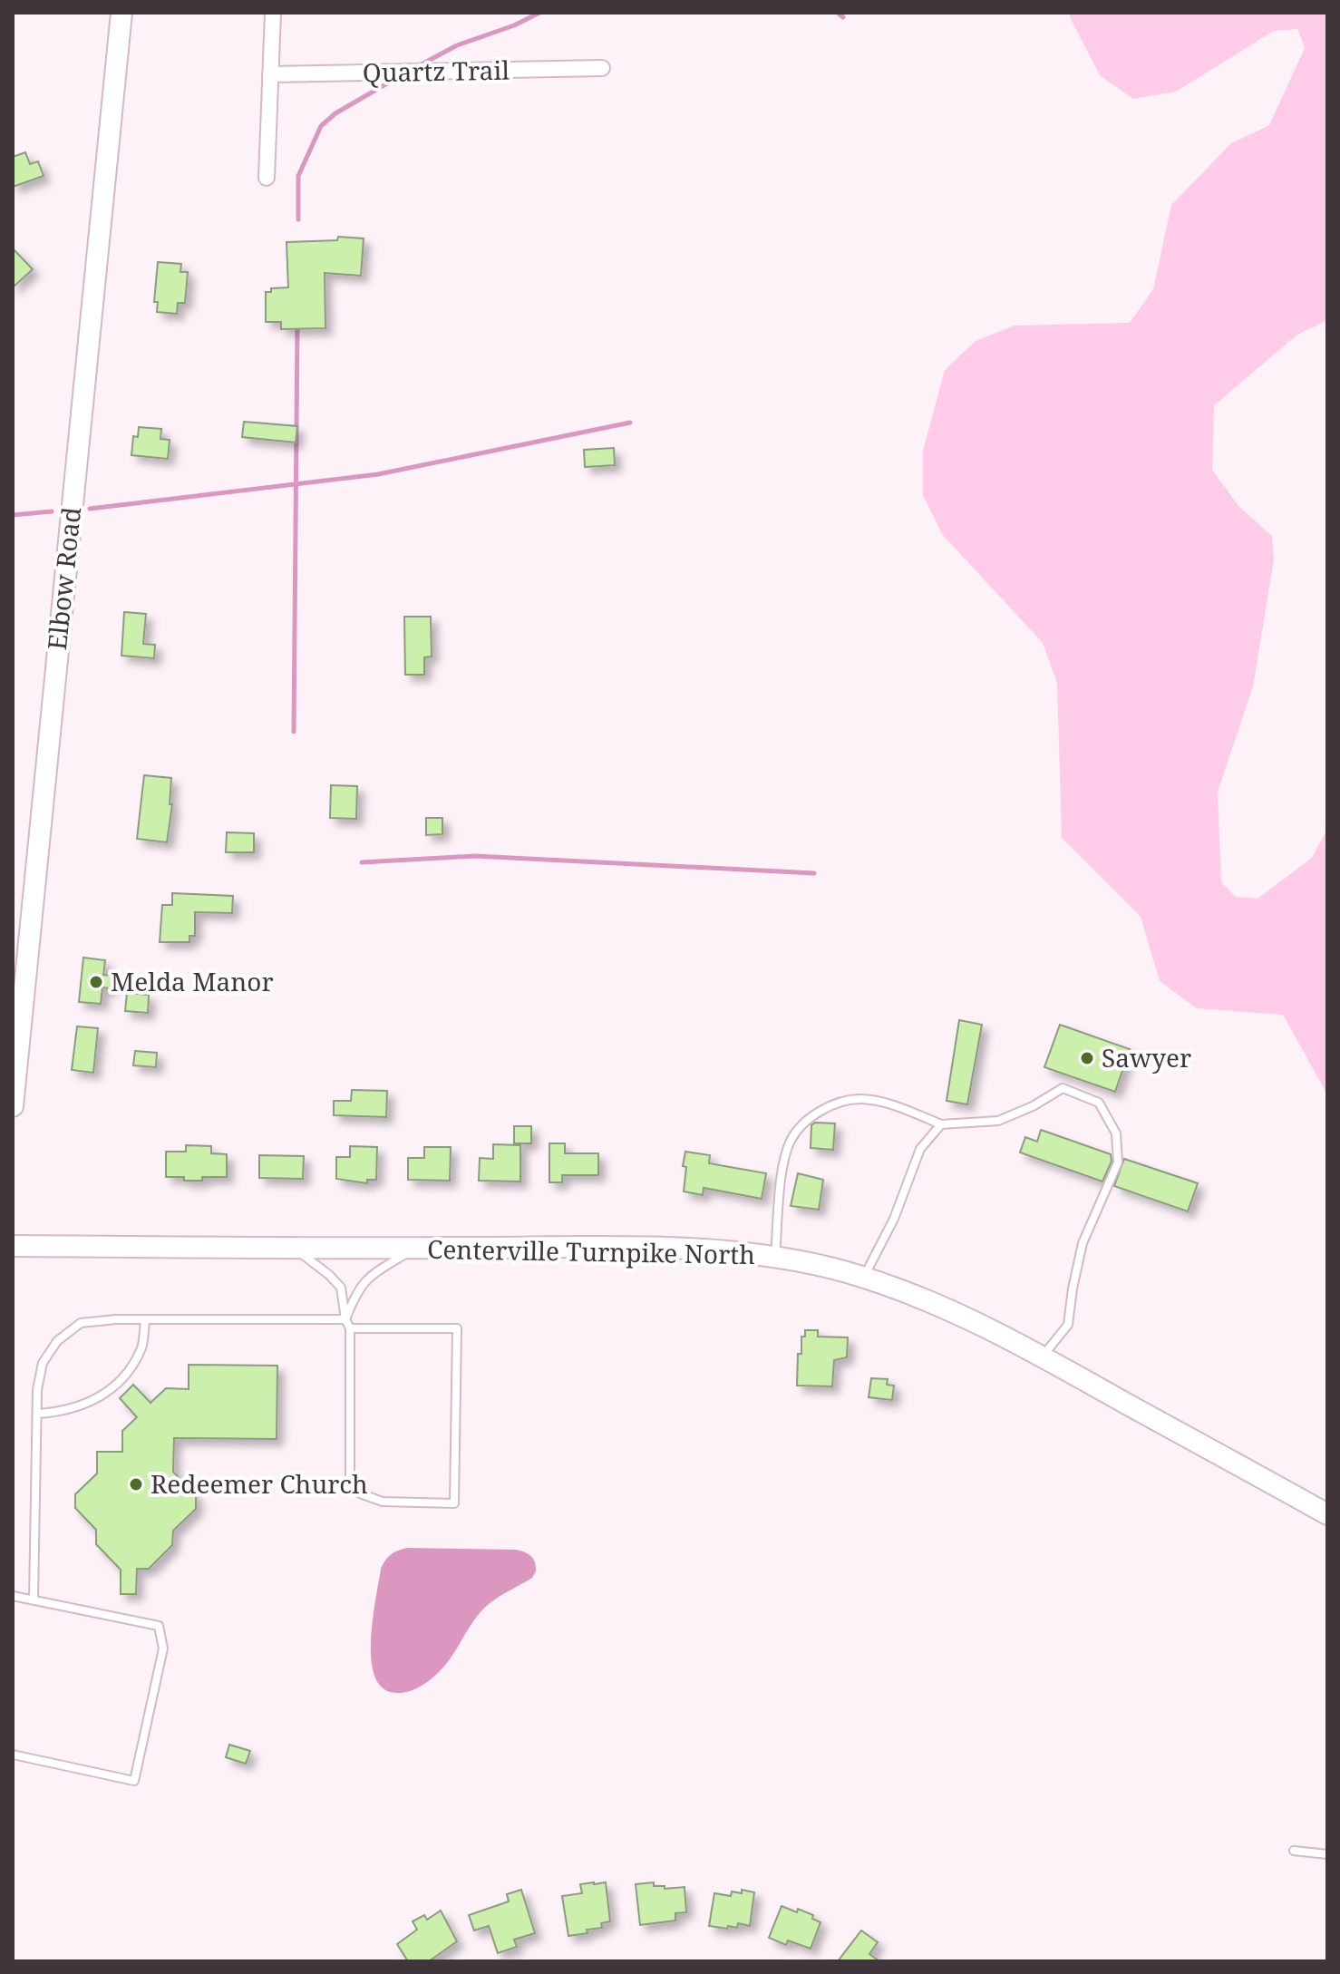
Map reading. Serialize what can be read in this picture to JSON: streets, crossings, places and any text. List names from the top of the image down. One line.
{"streets":{"main road":["Elbow Road","Centerville Turnpike North"],"street":["Quartz Trail"]},"places":["Melda Manor","Sawyer","Redeemer Church"]}
